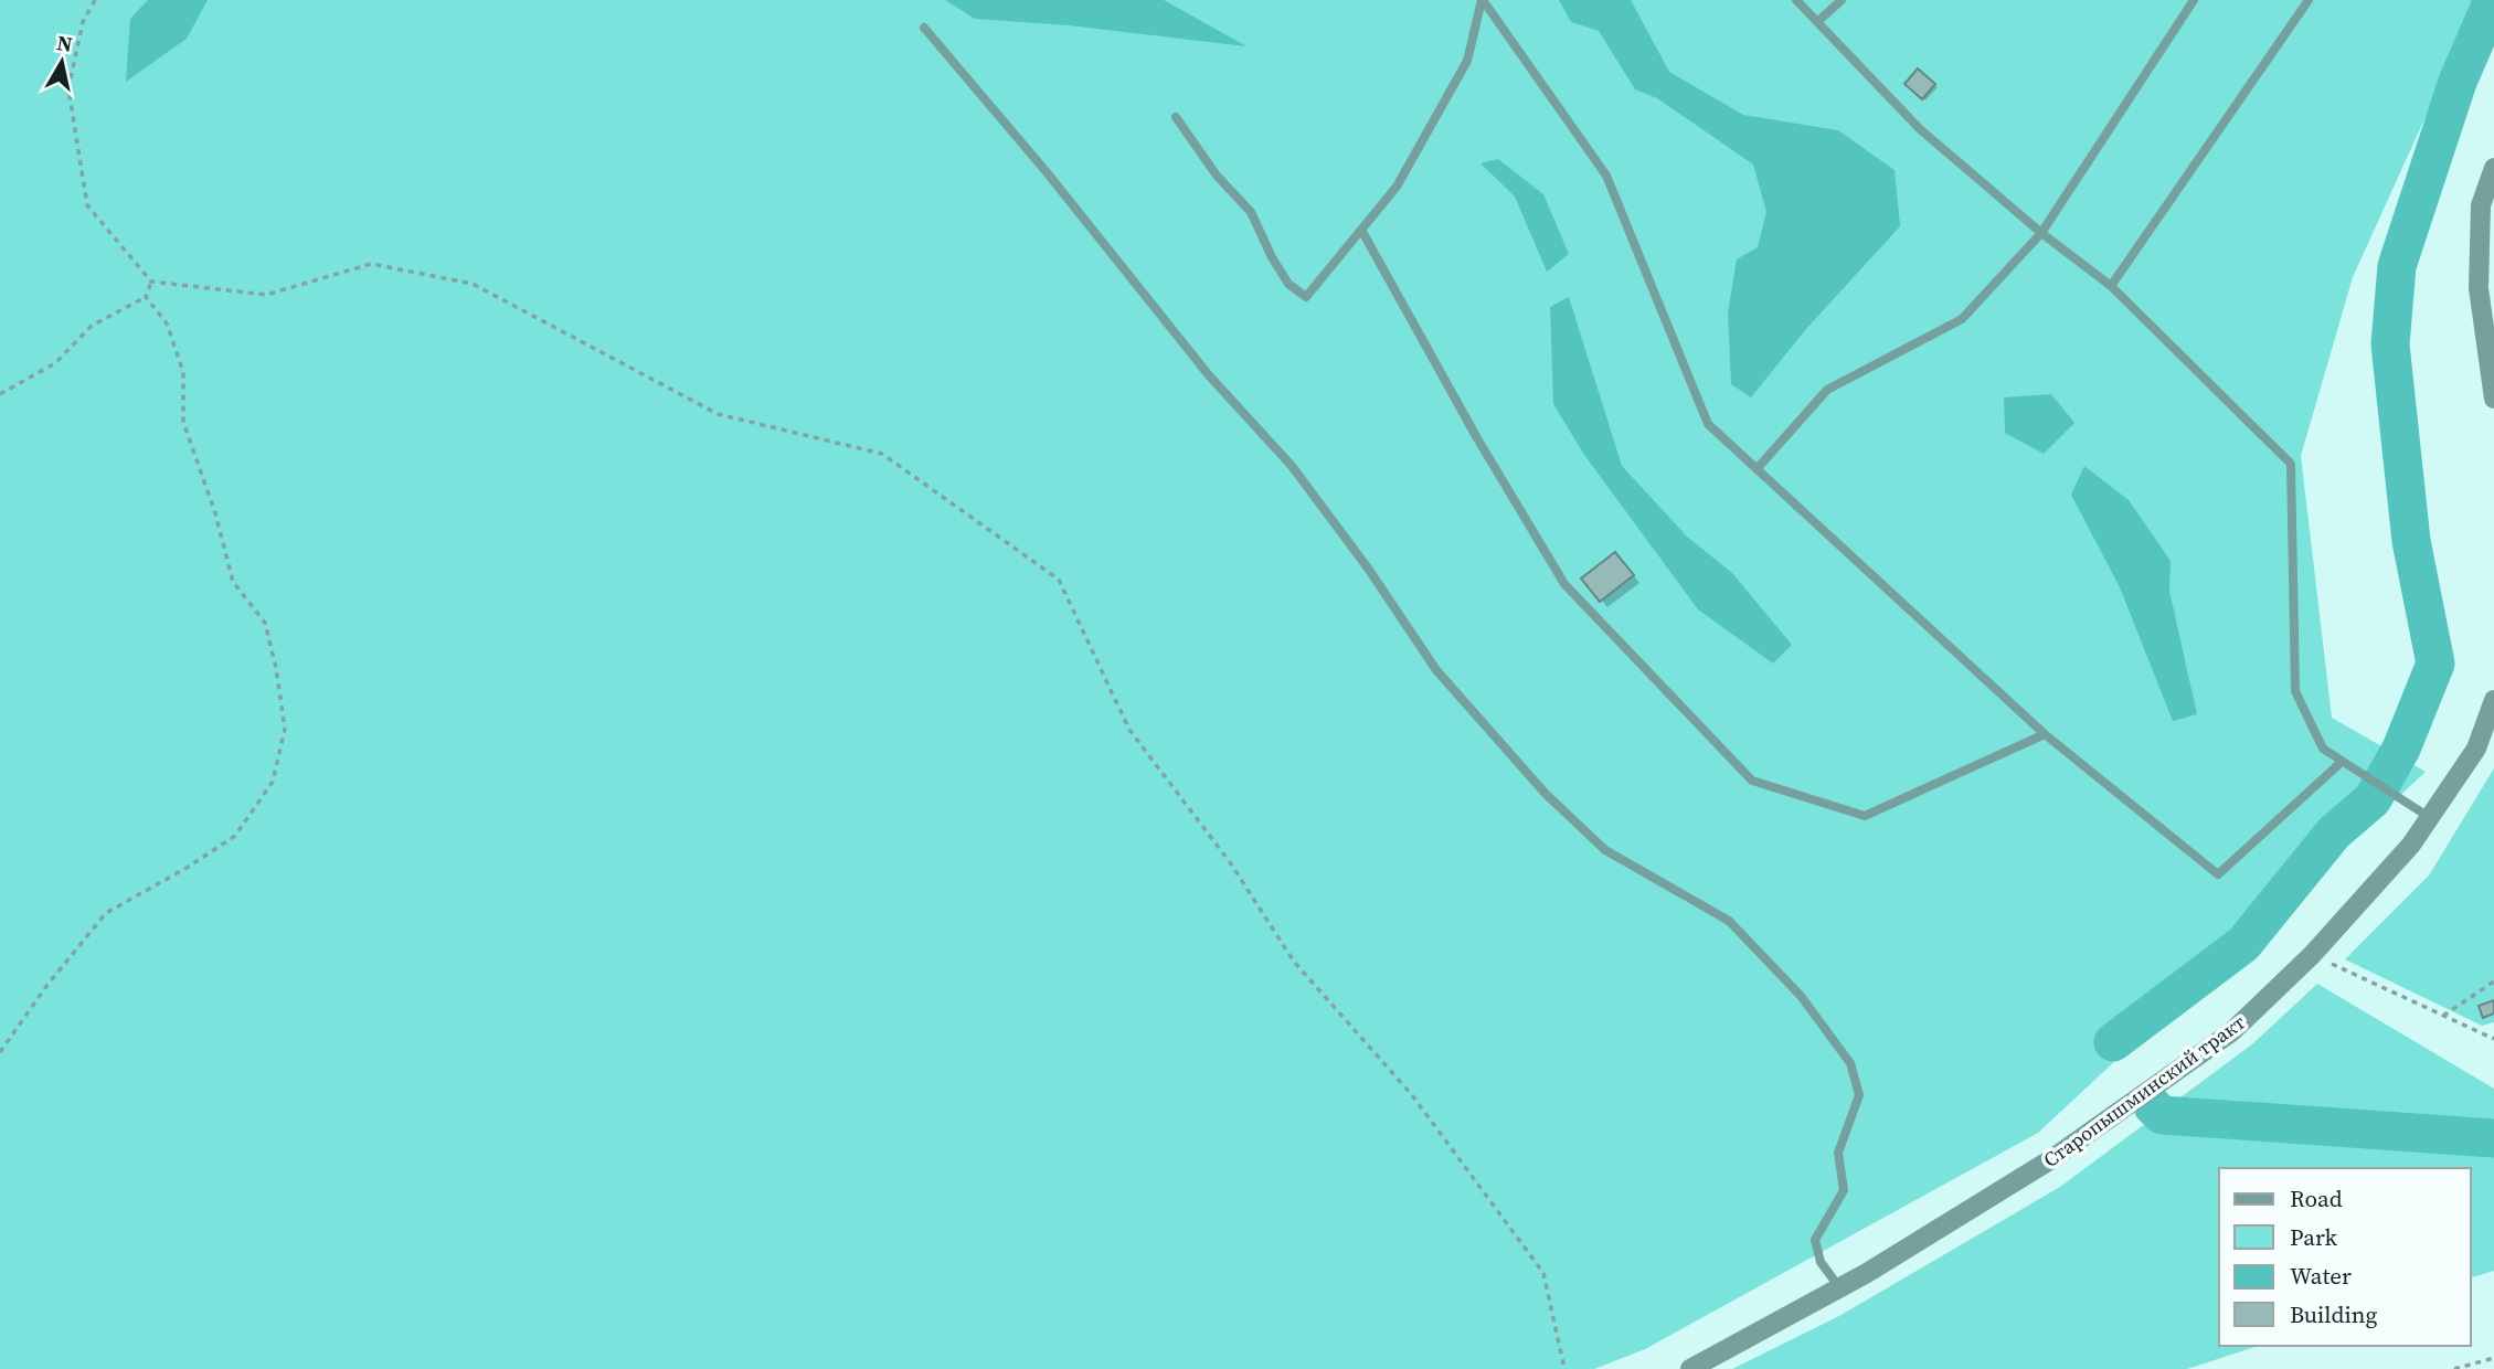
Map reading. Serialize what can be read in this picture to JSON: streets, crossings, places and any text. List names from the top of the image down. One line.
{"streets":{"street":["Старопышминский тракт"]},"legend":["Road","Park","Water","Building"],"north":"top"}
